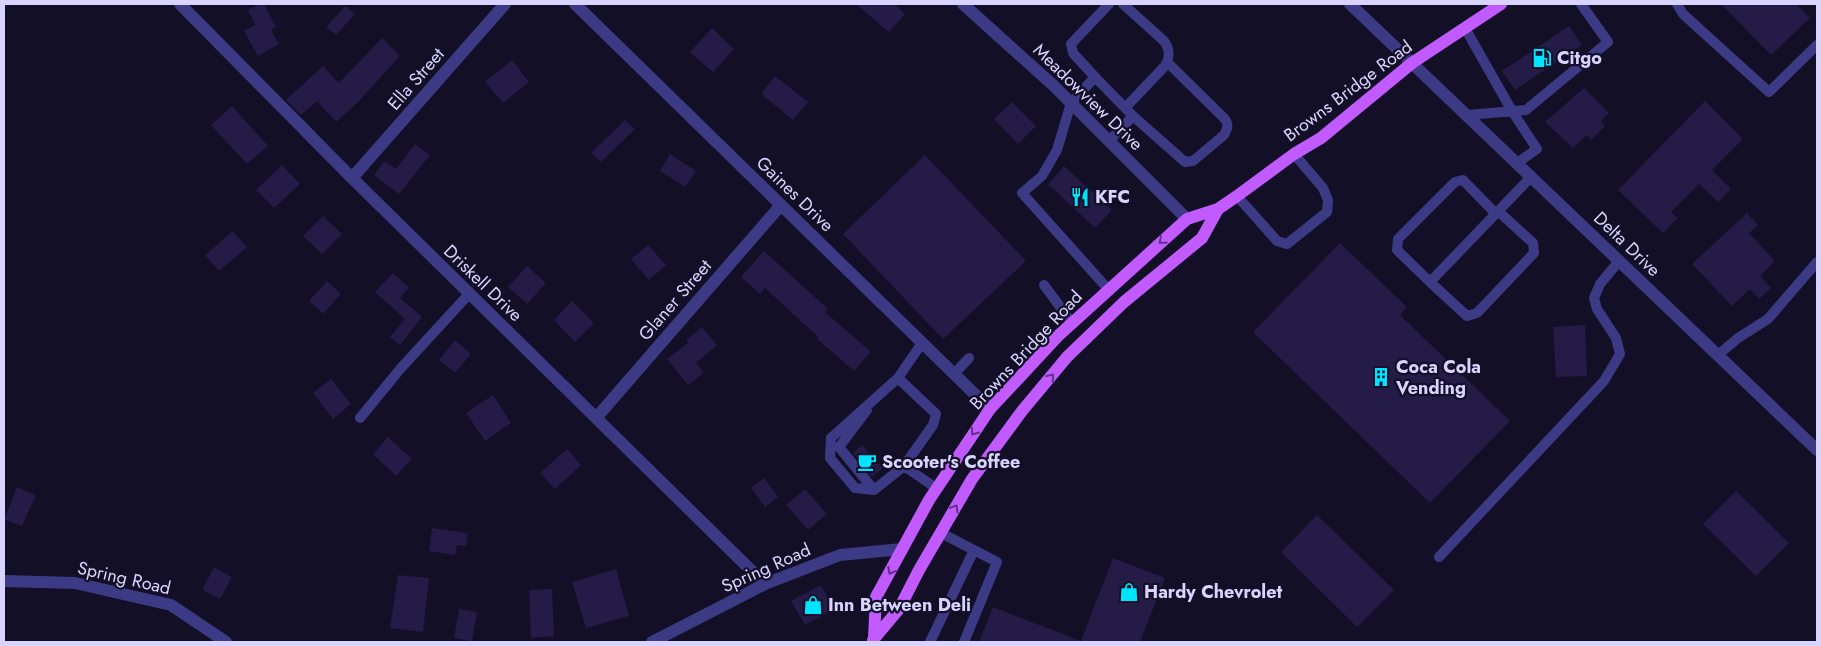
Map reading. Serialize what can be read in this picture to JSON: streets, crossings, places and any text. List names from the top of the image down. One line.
{"streets":{"main road":["Browns Bridge Road"],"street":["Ella Street","Meadowview Drive","Gaines Drive","Delta Drive","Driskell Drive","Glaner Street","Spring Road"]},"crossings":[["Ella Street","Driskell Drive"],["Browns Bridge Road","Meadowview Drive"],["Browns Bridge Road","Gaines Drive"],["Browns Bridge Road","Delta Drive"],["Browns Bridge Road","Spring Road"],["Gaines Drive","Glaner Street"],["Driskell Drive","Glaner Street"],["Driskell Drive","Spring Road"]],"places":{"fuel station":["Citgo"],"restaurant":["KFC"],"building":["Coca Cola Vending"],"cafe":["Scooter's Coffee"],"shop":["Hardy Chevrolet","Inn Between Deli"]}}
